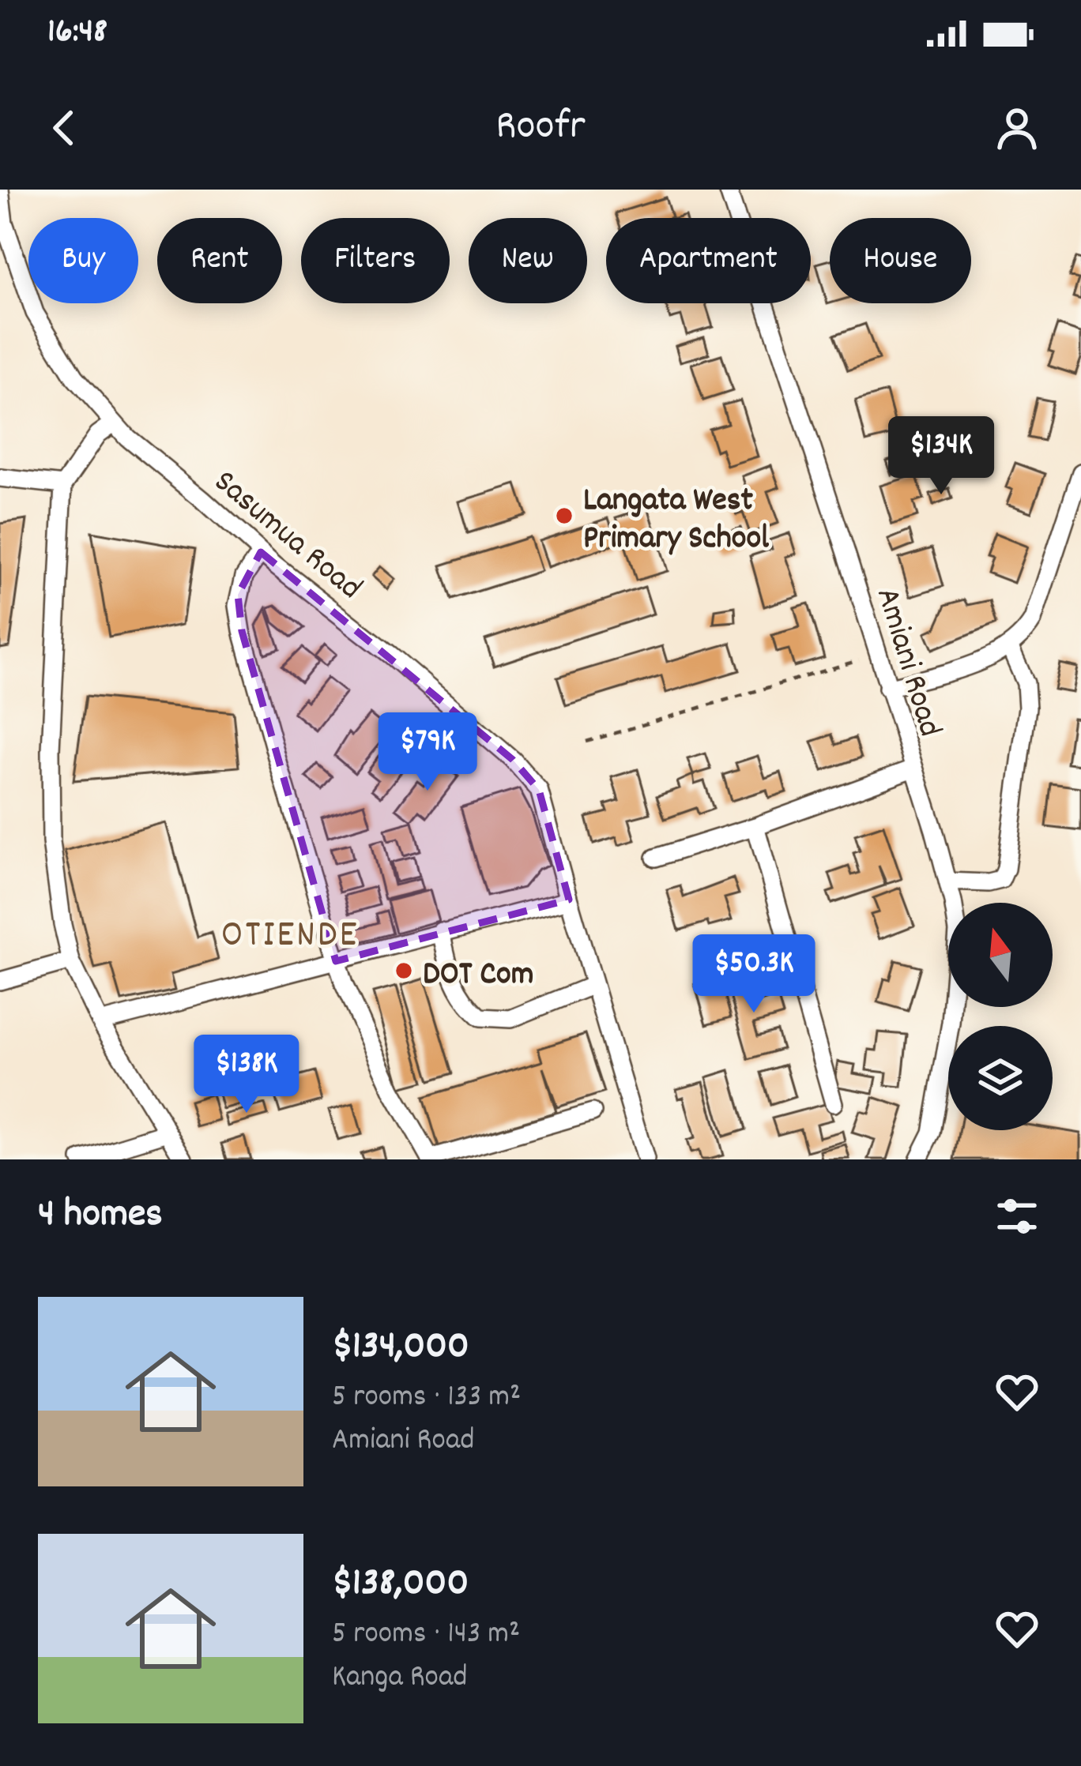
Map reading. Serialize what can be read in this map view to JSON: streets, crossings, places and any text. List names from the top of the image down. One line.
{"streets":{"street":["Sasumua Road","Amiani Road"]},"districts":["OTIENDE"],"places":["Langata West Primary School","DOT Com"],"north":"top","page":{"status":"16:48","header":"Roofr","chip":["Buy","Rent","Filters","New","Apartment","House"],"price":["$134K","$79K","$50.3K","$138K"],"heading":"4 homes","list":[{"name":"$134,000","note":"5 rooms · 133 m² · Amiani Road"},{"name":"$138,000","note":"5 rooms · 143 m² · Kanga Road"}]}}
